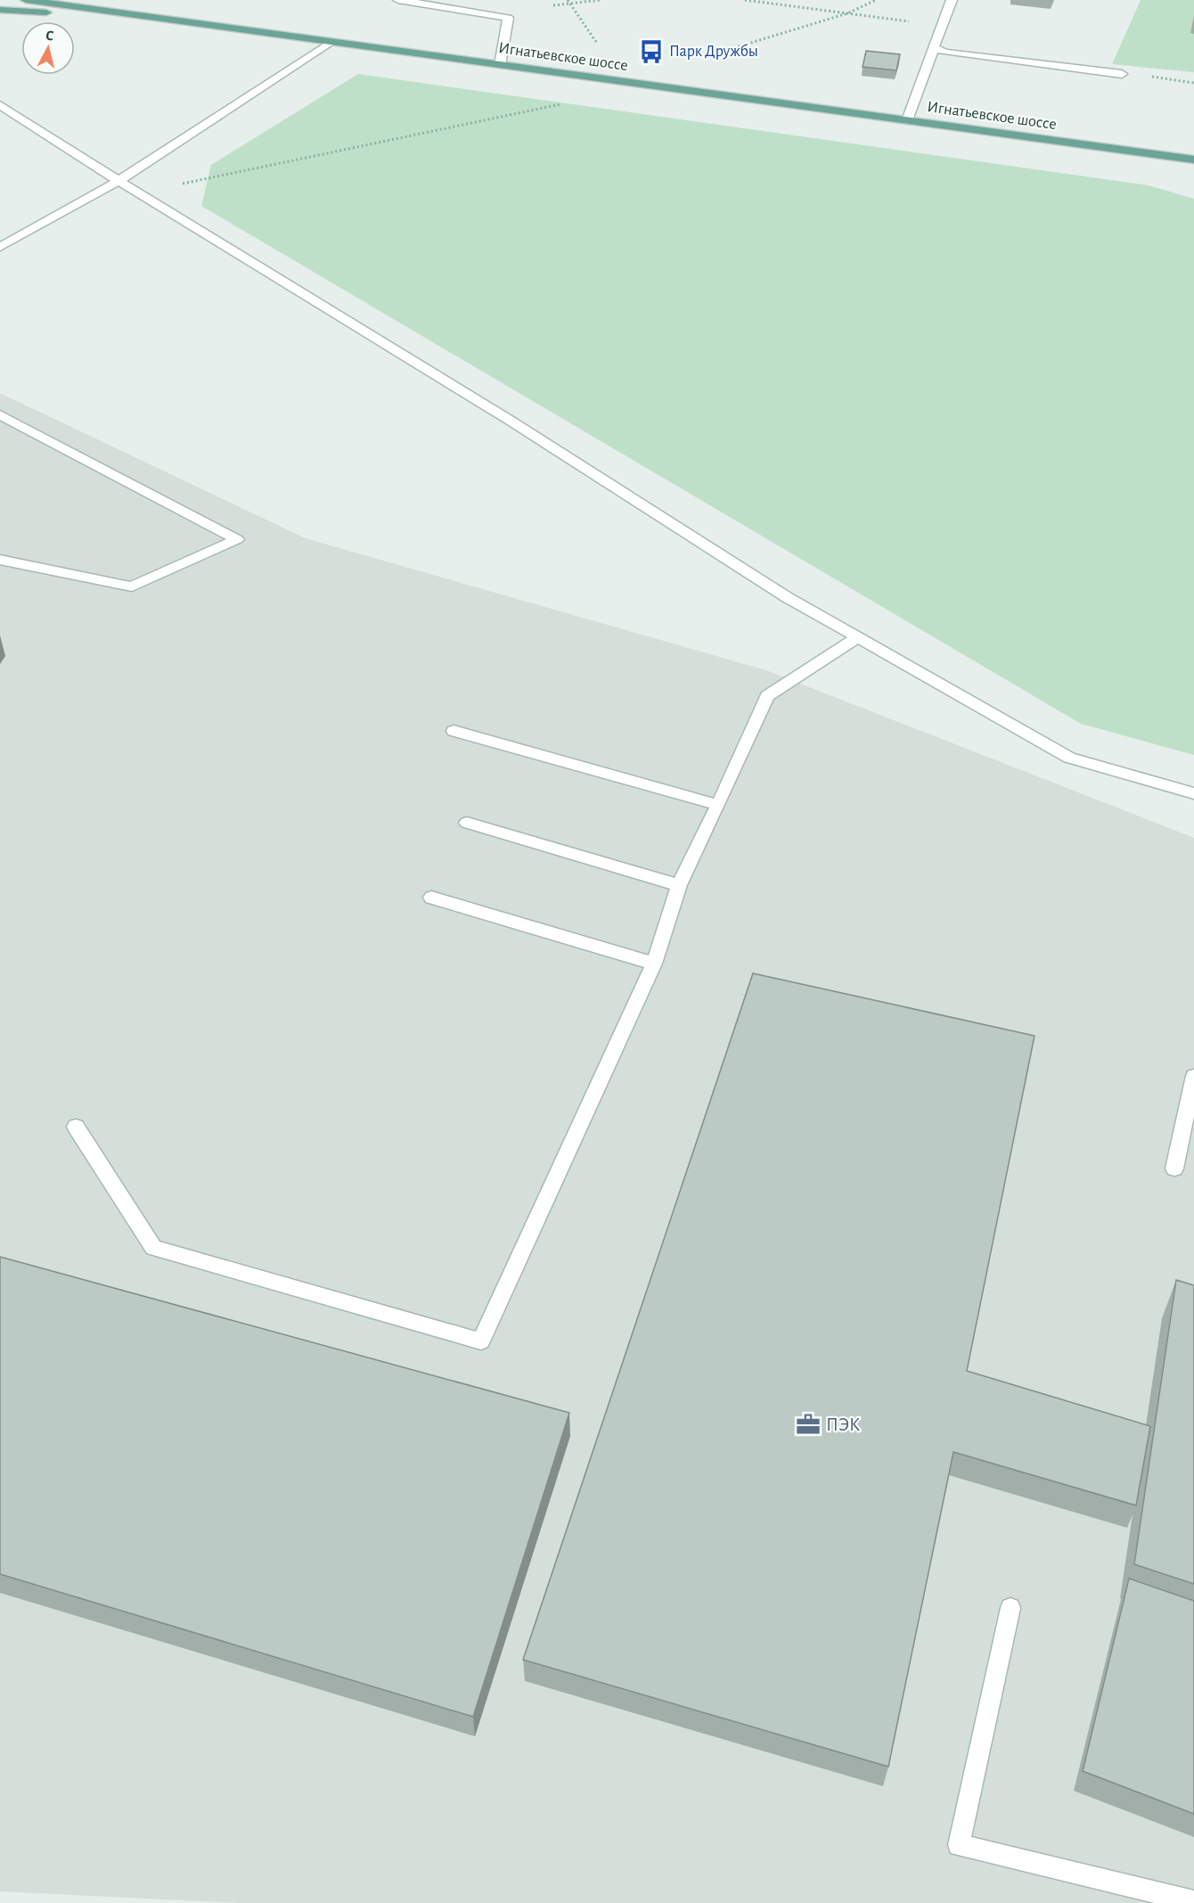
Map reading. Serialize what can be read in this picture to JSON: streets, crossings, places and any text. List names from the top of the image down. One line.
{"streets":{"main road":["Игнатьевское шоссе"]},"places":{"bus stop":["Парк Дружбы"],"office":["ПЭК"]},"north":"top"}
